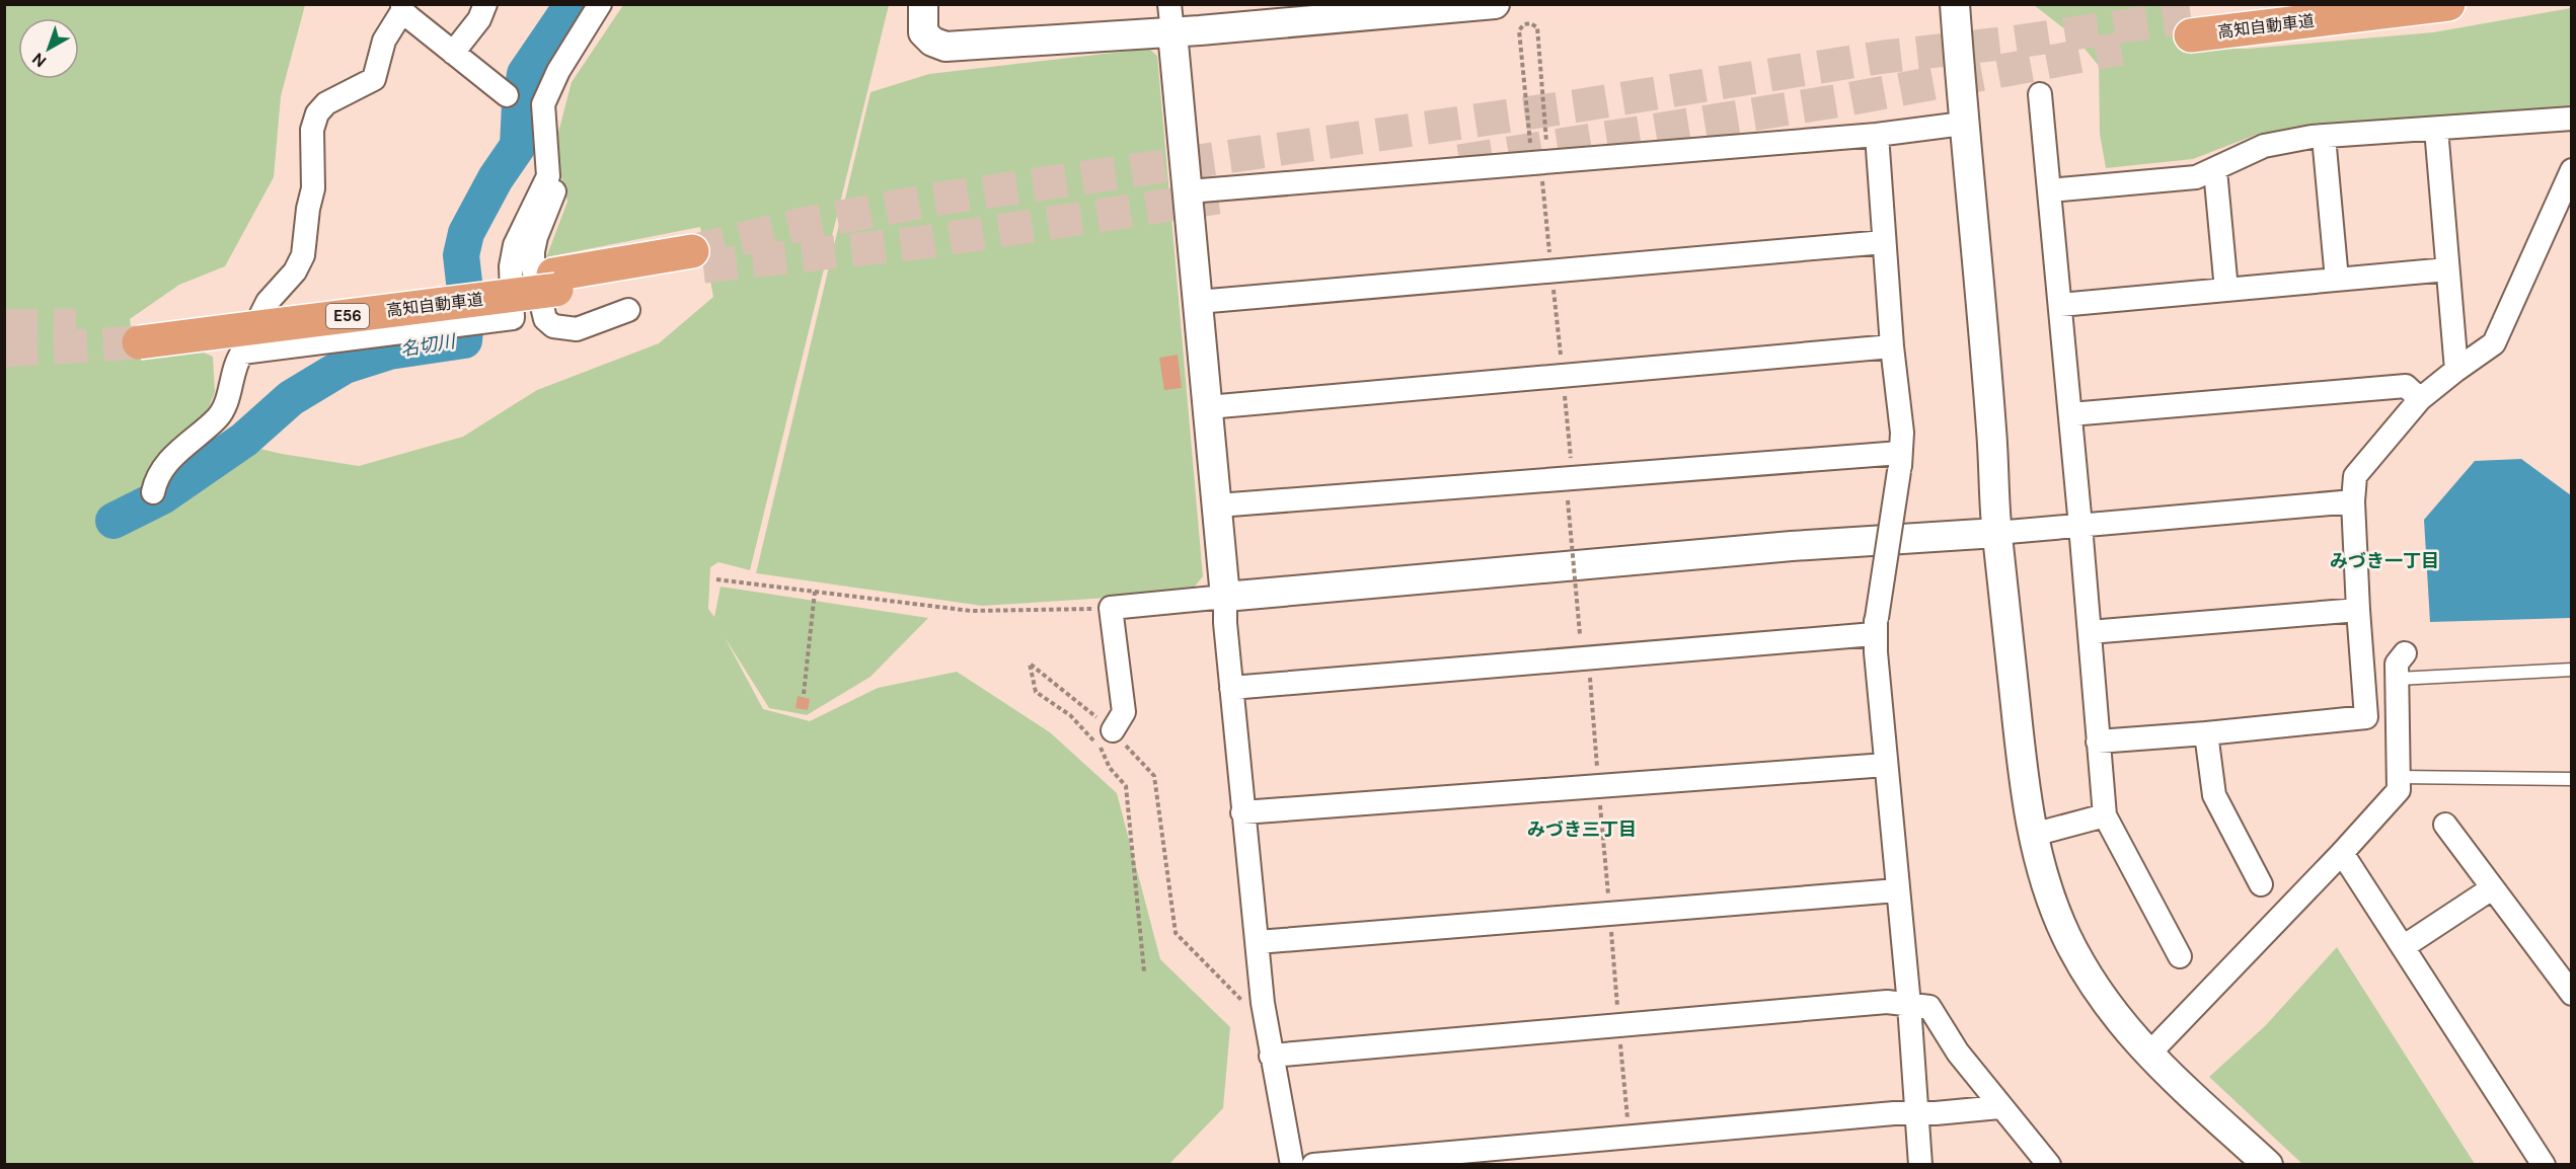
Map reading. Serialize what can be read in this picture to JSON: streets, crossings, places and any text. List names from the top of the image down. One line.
{"streets":{"highway":["高知自動車道","E56"]},"districts":["みづき一丁目","みづき三丁目"],"water":["名切川"],"north":"bottom left"}
